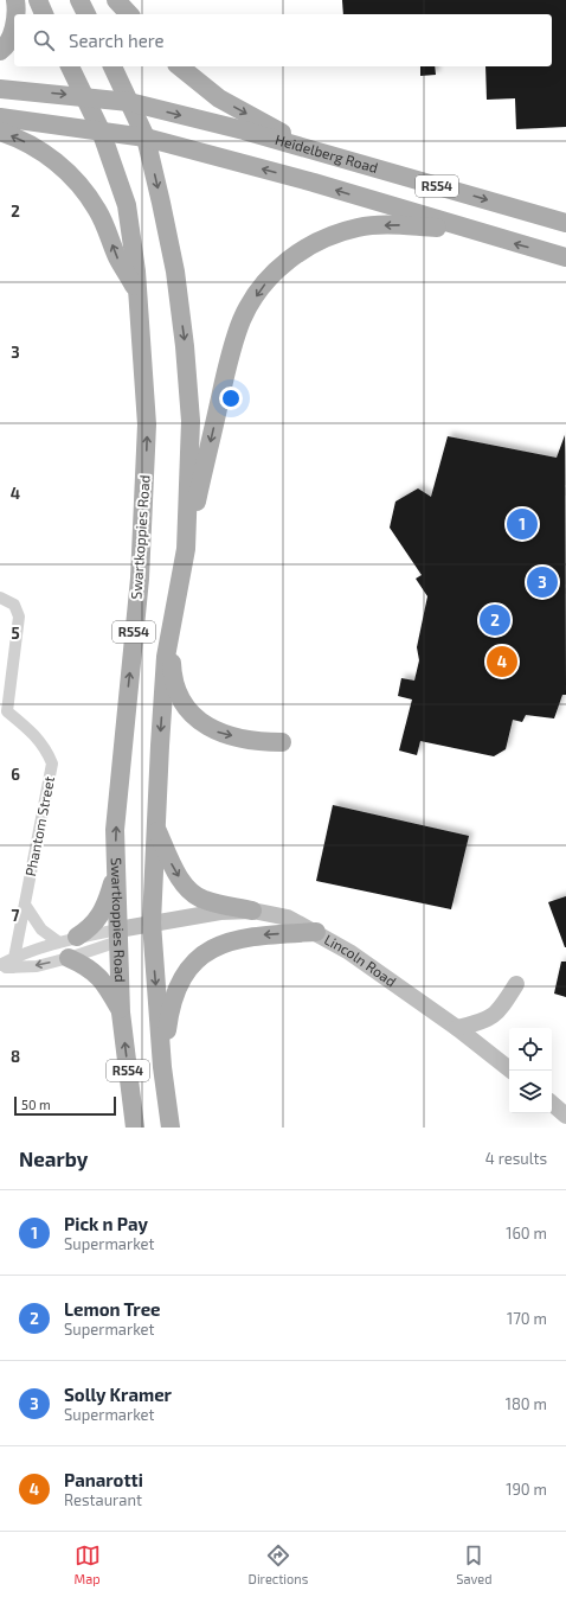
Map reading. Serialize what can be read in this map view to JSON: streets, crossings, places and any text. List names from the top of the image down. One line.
{"streets":{"main road":["Heidelberg Road","R554","Swartkoppies Road"],"street":["Phantom Street","Lincoln Road"]},"crossings":[["Heidelberg Road","R554"],["Heidelberg Road","Swartkoppies Road"],["R554","Swartkoppies Road"],["R554","Lincoln Road"]],"scale_bar":"50 m","page":{"search":"Search here","pins":["1","3","2","4"],"scale":"50 m","heading":["Nearby","4 results"],"list":[{"mark":"1","name":"Pick n Pay","note":"Supermarket","value":"160 m"},{"mark":"2","name":"Lemon Tree","note":"Supermarket","value":"170 m"},{"mark":"3","name":"Solly Kramer","note":"Supermarket","value":"180 m"},{"mark":"4","name":"Panarotti","note":"Restaurant","value":"190 m"}],"nav":["Map","Directions","Saved"]},"grid":{"rows":["2","3","4","5","6","7","8"]}}
